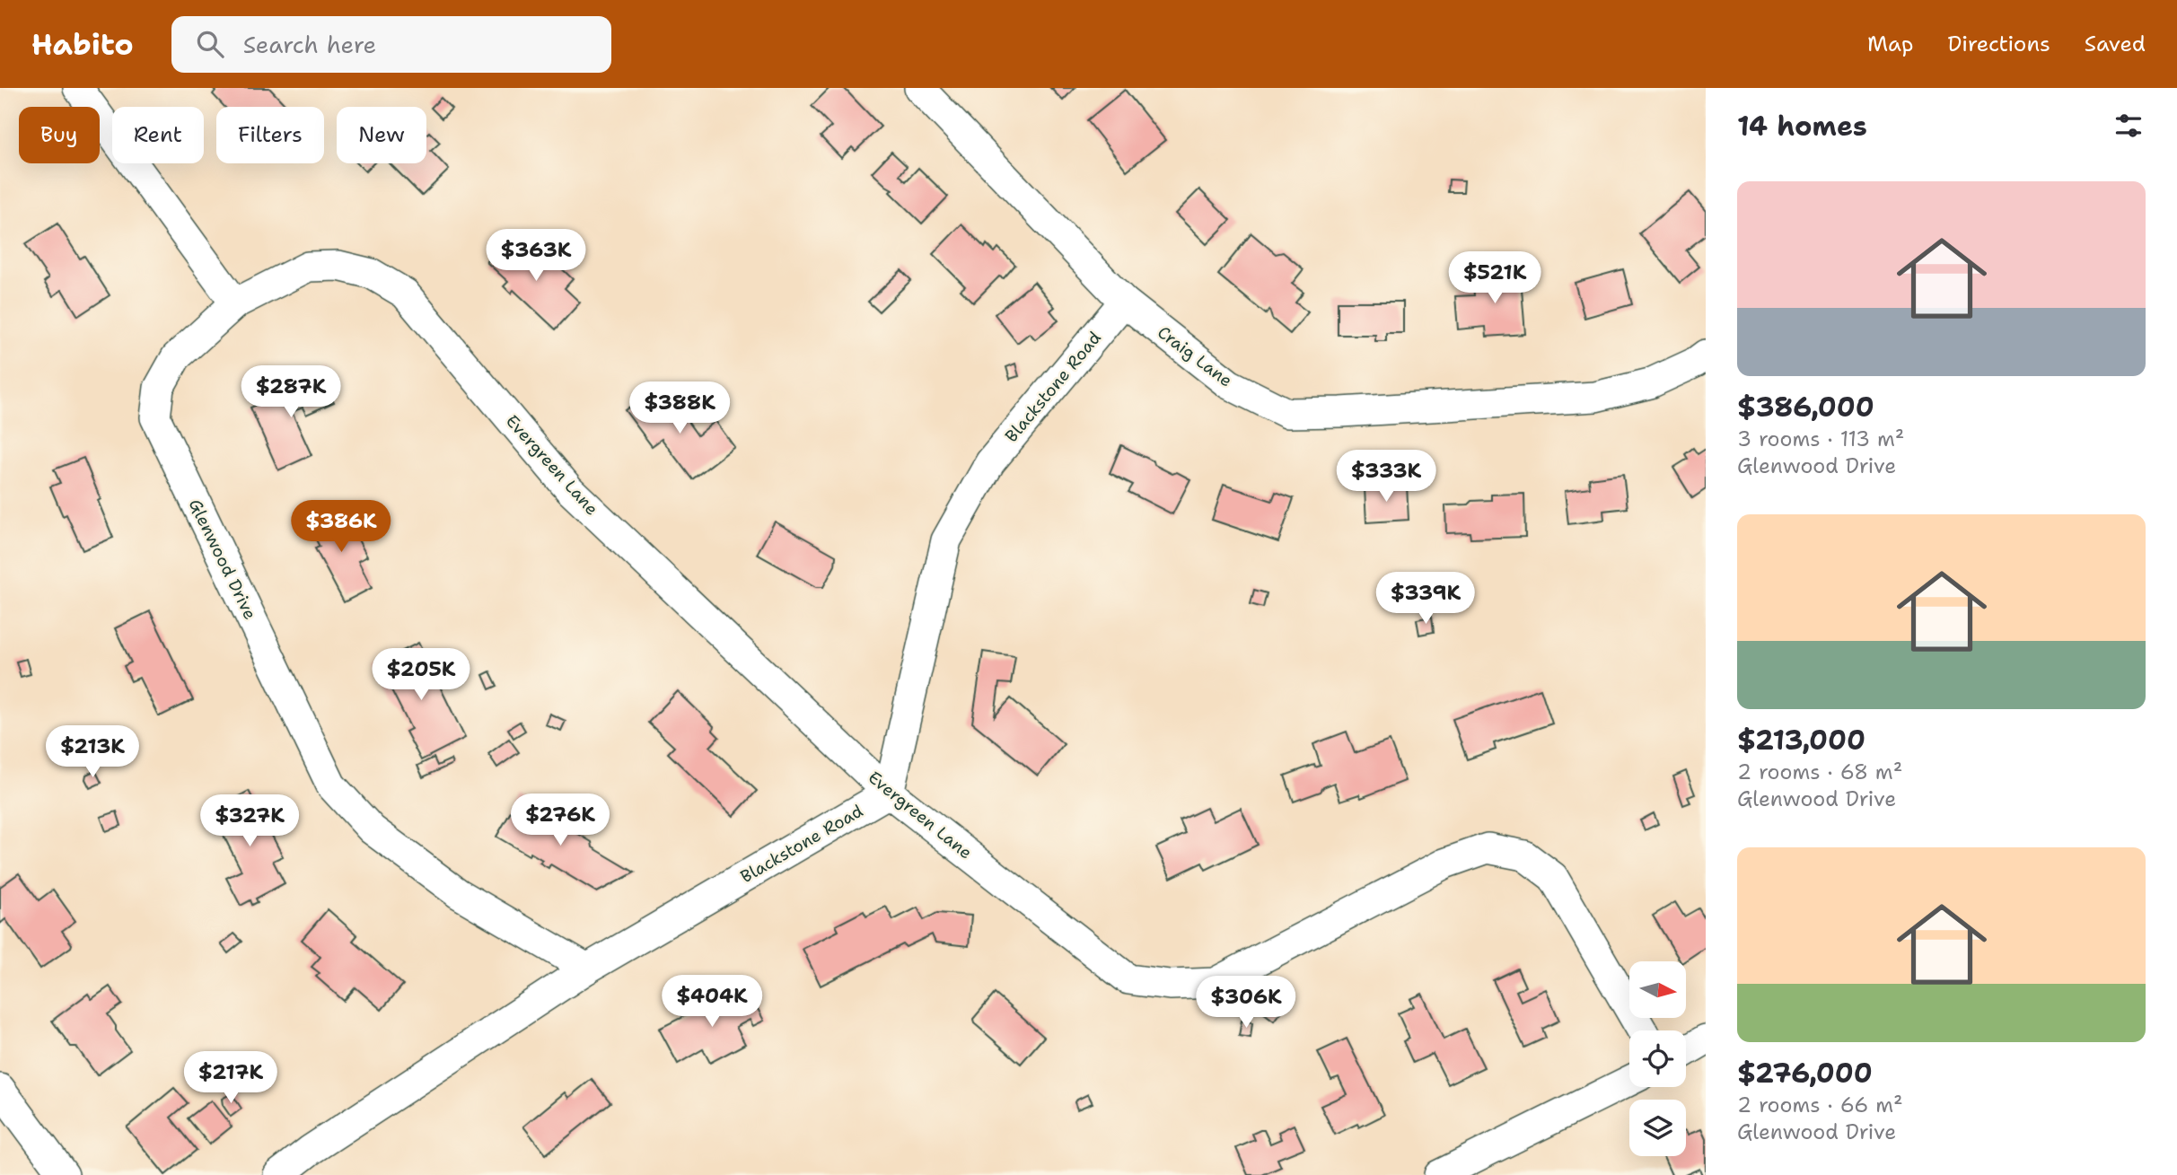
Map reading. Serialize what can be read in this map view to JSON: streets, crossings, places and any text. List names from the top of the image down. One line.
{"streets":{"street":["Craig Lane","Blackstone Road","Evergreen Lane","Glenwood Drive"]},"crossings":[["Craig Lane","Blackstone Road"],["Blackstone Road","Evergreen Lane"],["Blackstone Road","Glenwood Drive"],["Evergreen Lane","Glenwood Drive"]],"north":"right","page":{"header":"Habito","search":"Search here","nav":["Map","Directions","Saved"],"heading":"14 homes","chip":["Buy","Rent","Filters","New"],"list":[{"name":"$386,000","note":"3 rooms · 113 m² · Glenwood Drive"},{"name":"$213,000","note":"2 rooms · 68 m² · Glenwood Drive"},{"name":"$276,000","note":"2 rooms · 66 m² · Glenwood Drive"}],"price":["$363K","$521K","$287K","$388K","$333K","$386K","$339K","$205K","$213K","$276K","$327K","$404K","$306K","$217K"]}}
